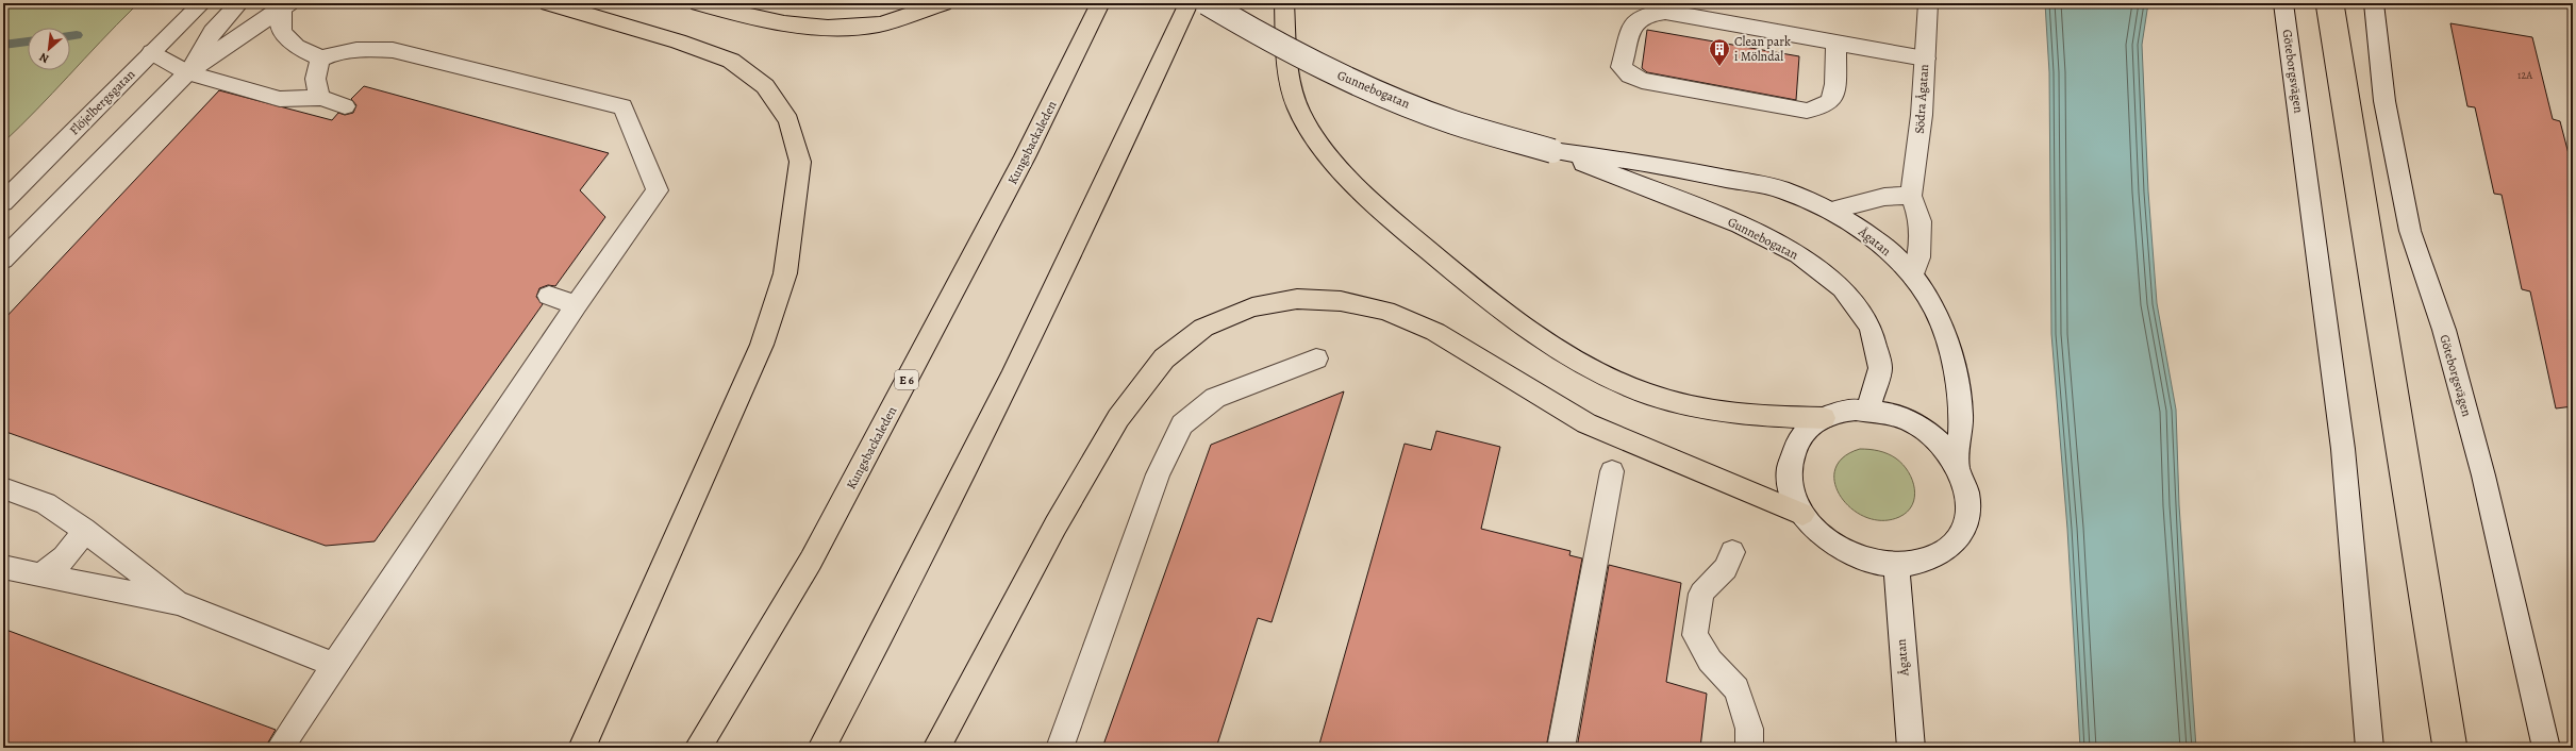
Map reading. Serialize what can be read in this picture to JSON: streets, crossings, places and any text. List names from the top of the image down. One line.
{"streets":{"highway":["Kungsbackaleden","E 6"],"main road":["Göteborgsvägen","Gunnebogatan","Södra Ågatan","Flöjelbergsgatan","Ågatan"]},"crossings":[["Gunnebogatan","Ågatan"],["Södra Ågatan","Ågatan"]],"places":{"building":["Clean park i Mölndal"]},"house_numbers":["12A"],"north":"bottom left"}
